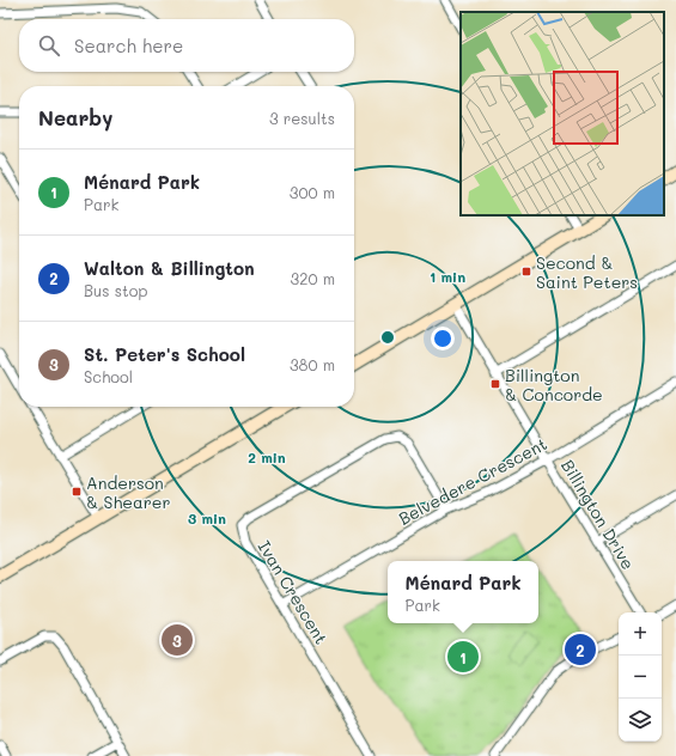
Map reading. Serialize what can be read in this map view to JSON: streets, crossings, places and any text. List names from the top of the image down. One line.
{"streets":{"street":["Belvedere Crescent","Billington Drive","Ivan Crescent"]},"crossings":[["Belvedere Crescent","Billington Drive"],["Belvedere Crescent","Ivan Crescent"]],"places":{"transit":["Second & Saint Peters","Billington & Concorde","Anderson & Shearer"]},"page":{"search":"Search here","heading":["Nearby","3 results"],"list":[{"mark":"1","name":"Ménard Park","note":"Park","value":"300 m"},{"mark":"2","name":"Walton & Billington","note":"Bus stop","value":"320 m"},{"mark":"3","name":"St. Peter's School","note":"School","value":"380 m"}],"popup":["Ménard Park","Park"],"map_buttons":["+","−"],"pins":["3","2","1"]},"rings":["1 min","2 min","3 min"]}
